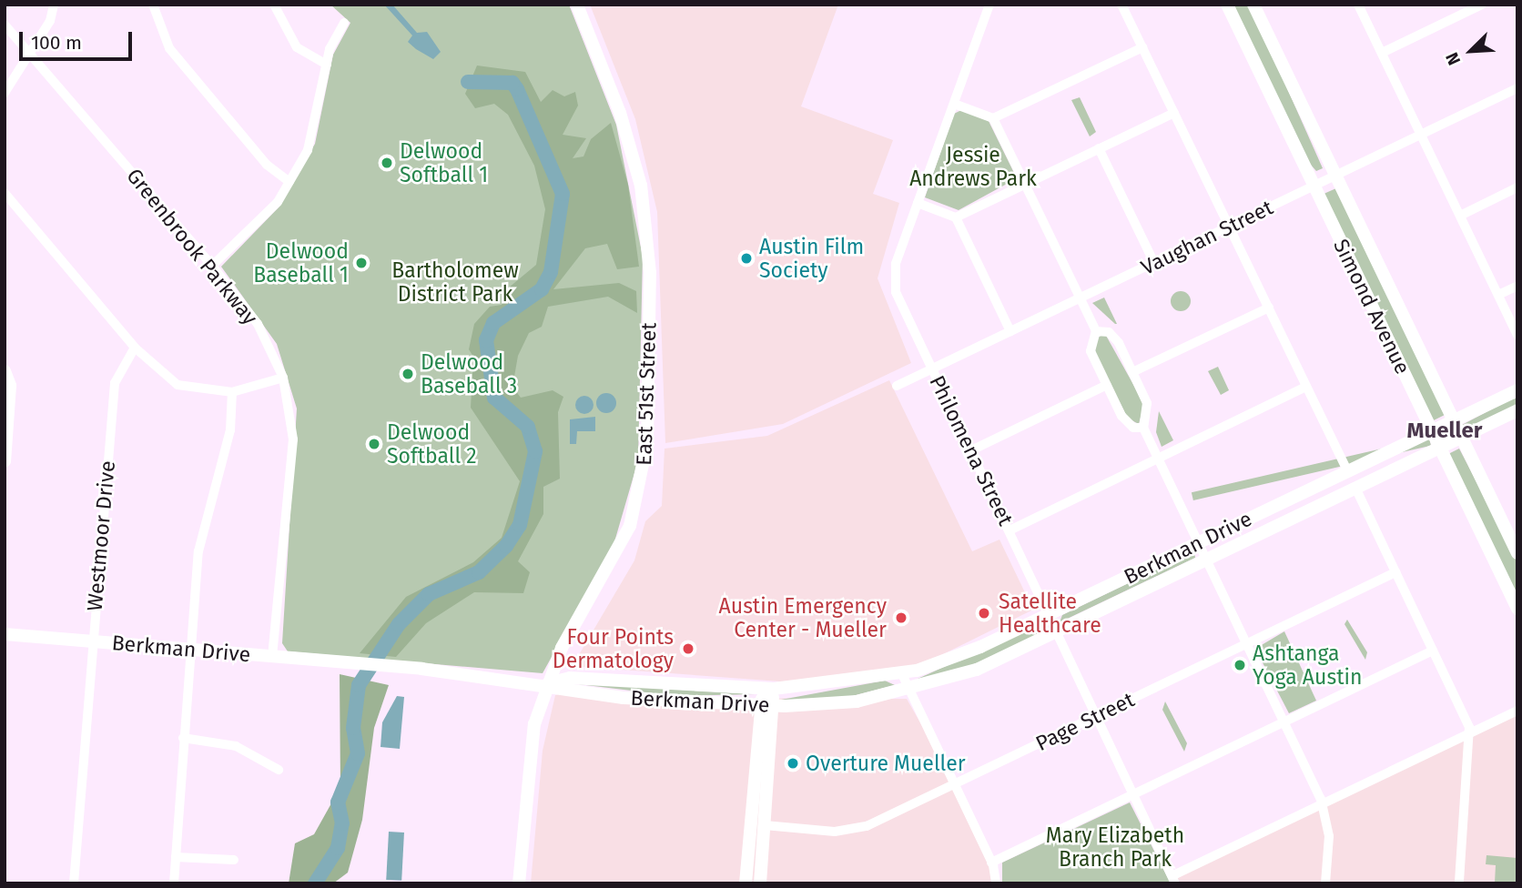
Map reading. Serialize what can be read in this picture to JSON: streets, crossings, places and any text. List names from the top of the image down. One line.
{"streets":{"street":["Vaughan Street","Greenbrook Parkway","Simond Avenue","East 51st Street","Philomena Street","Westmoor Drive","Berkman Drive","Page Street"]},"crossings":[["Vaughan Street","Simond Avenue"],["Vaughan Street","Philomena Street"],["Greenbrook Parkway","Berkman Drive"],["Simond Avenue","Berkman Drive"],["East 51st Street","Berkman Drive"],["Philomena Street","Berkman Drive"],["Philomena Street","Page Street"],["Westmoor Drive","Berkman Drive"]],"districts":["Mueller"],"parks":["Jessie Andrews Park","Bartholomew District Park","Mary Elizabeth Branch Park"],"places":["Delwood Softball 1","Austin Film Society","Delwood Baseball 1","Delwood Baseball 3","Delwood Softball 2","Satellite Healthcare","Austin Emergency Center - Mueller","Four Points Dermatology","Ashtanga Yoga Austin","Overture Mueller"],"scale_bar":"100 m","north":"bottom left"}
